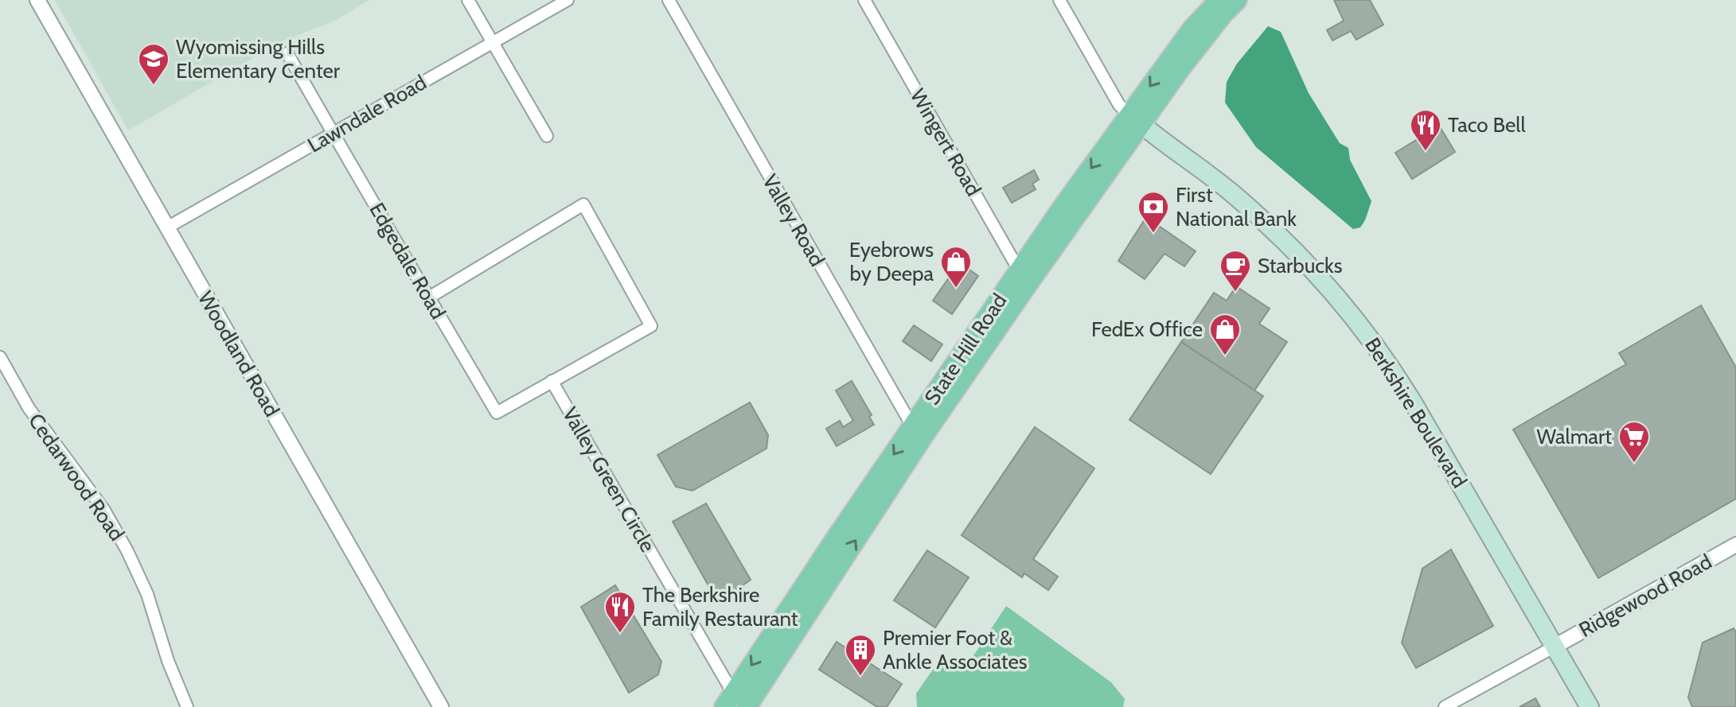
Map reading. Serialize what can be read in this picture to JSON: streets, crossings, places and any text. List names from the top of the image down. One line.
{"streets":{"main road":["State Hill Road","Berkshire Boulevard"],"street":["Lawndale Road","Wingert Road","Valley Road","Edgedale Road","Woodland Road","Cedarwood Road","Valley Green Circle","Ridgewood Road"]},"crossings":[["Lawndale Road","Edgedale Road"],["Lawndale Road","Woodland Road"],["Wingert Road","State Hill Road"],["Valley Road","State Hill Road"],["Edgedale Road","Valley Green Circle"],["State Hill Road","Berkshire Boulevard"],["State Hill Road","Valley Green Circle"],["Berkshire Boulevard","Ridgewood Road"]],"places":{"school or university":["Wyomissing Hills Elementary Center"],"restaurant":["Taco Bell","The Berkshire Family Restaurant"],"bank":["First National Bank"],"shop":["Eyebrows by Deepa","FedEx Office"],"cafe":["Starbucks"],"supermarket":["Walmart"],"building":["Premier Foot & Ankle Associates"]}}
